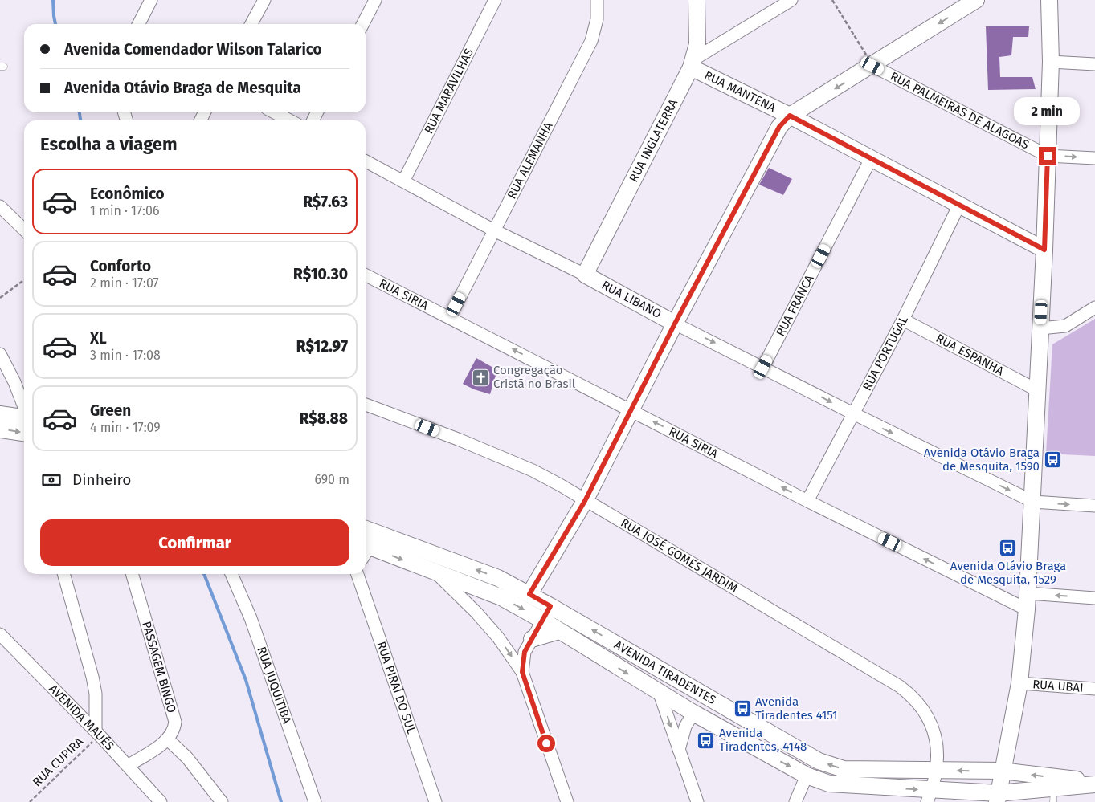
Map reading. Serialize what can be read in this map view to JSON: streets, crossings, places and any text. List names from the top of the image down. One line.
{"streets":{"main road":["RUA MANTENA","RUA INGLATERRA","RUA LIBANO","AVENIDA TIRADENTES"],"street":["RUA MARAVILHAS","RUA PALMEIRAS DE ALAGOAS","RUA ALEMANHA","RUA SIRIA","RUA FRANCA","RUA PORTUGAL","RUA ESPANHA","RUA JOSÉ GOMES JARDIM","PASSAGEM BINGO","RUA JUQUITIBA","RUA UBAI","RUA PIRAÍ DO SUL","AVENIDA MAUÉS"],"path":["RUA CUPIRA"]},"crossings":[["RUA MARAVILHAS","RUA LIBANO"],["RUA MANTENA","RUA INGLATERRA"],["RUA MANTENA","RUA FRANCA"],["RUA MANTENA","RUA PORTUGAL"],["RUA INGLATERRA","RUA LIBANO"],["RUA ALEMANHA","RUA SIRIA"],["RUA ALEMANHA","RUA LIBANO"],["RUA SIRIA","RUA PORTUGAL"],["RUA LIBANO","RUA FRANCA"],["RUA LIBANO","RUA PORTUGAL"],["RUA PORTUGAL","RUA ESPANHA"],["RUA JOSÉ GOMES JARDIM","AVENIDA TIRADENTES"],["AVENIDA MAUÉS","RUA CUPIRA"]],"one_way":["RUA SIRIA","RUA LIBANO"],"places":{"church":["Congregação Cristã no Brasil"],"bus stop":["Avenida Otávio Braga de Mesquita, 1590","Avenida Otávio Braga de Mesquita, 1529","Avenida Tiradentes 4151","Avenida Tiradentes, 4148"]},"page":{"banner":["Avenida Comendador Wilson Talarico","Avenida Otávio Braga de Mesquita"],"bubble":"2 min","heading":"Escolha a viagem","list":[{"name":"Econômico","note":"1 min · 17:06","value":"R$7.63"},{"name":"Conforto","note":"2 min · 17:07","value":"R$10.30"},{"name":"XL","note":"3 min · 17:08","value":"R$12.97"},{"name":"Green","note":"4 min · 17:09","value":"R$8.88"}],"pay":["Dinheiro","690 m"],"buttons":"Confirmar"}}
